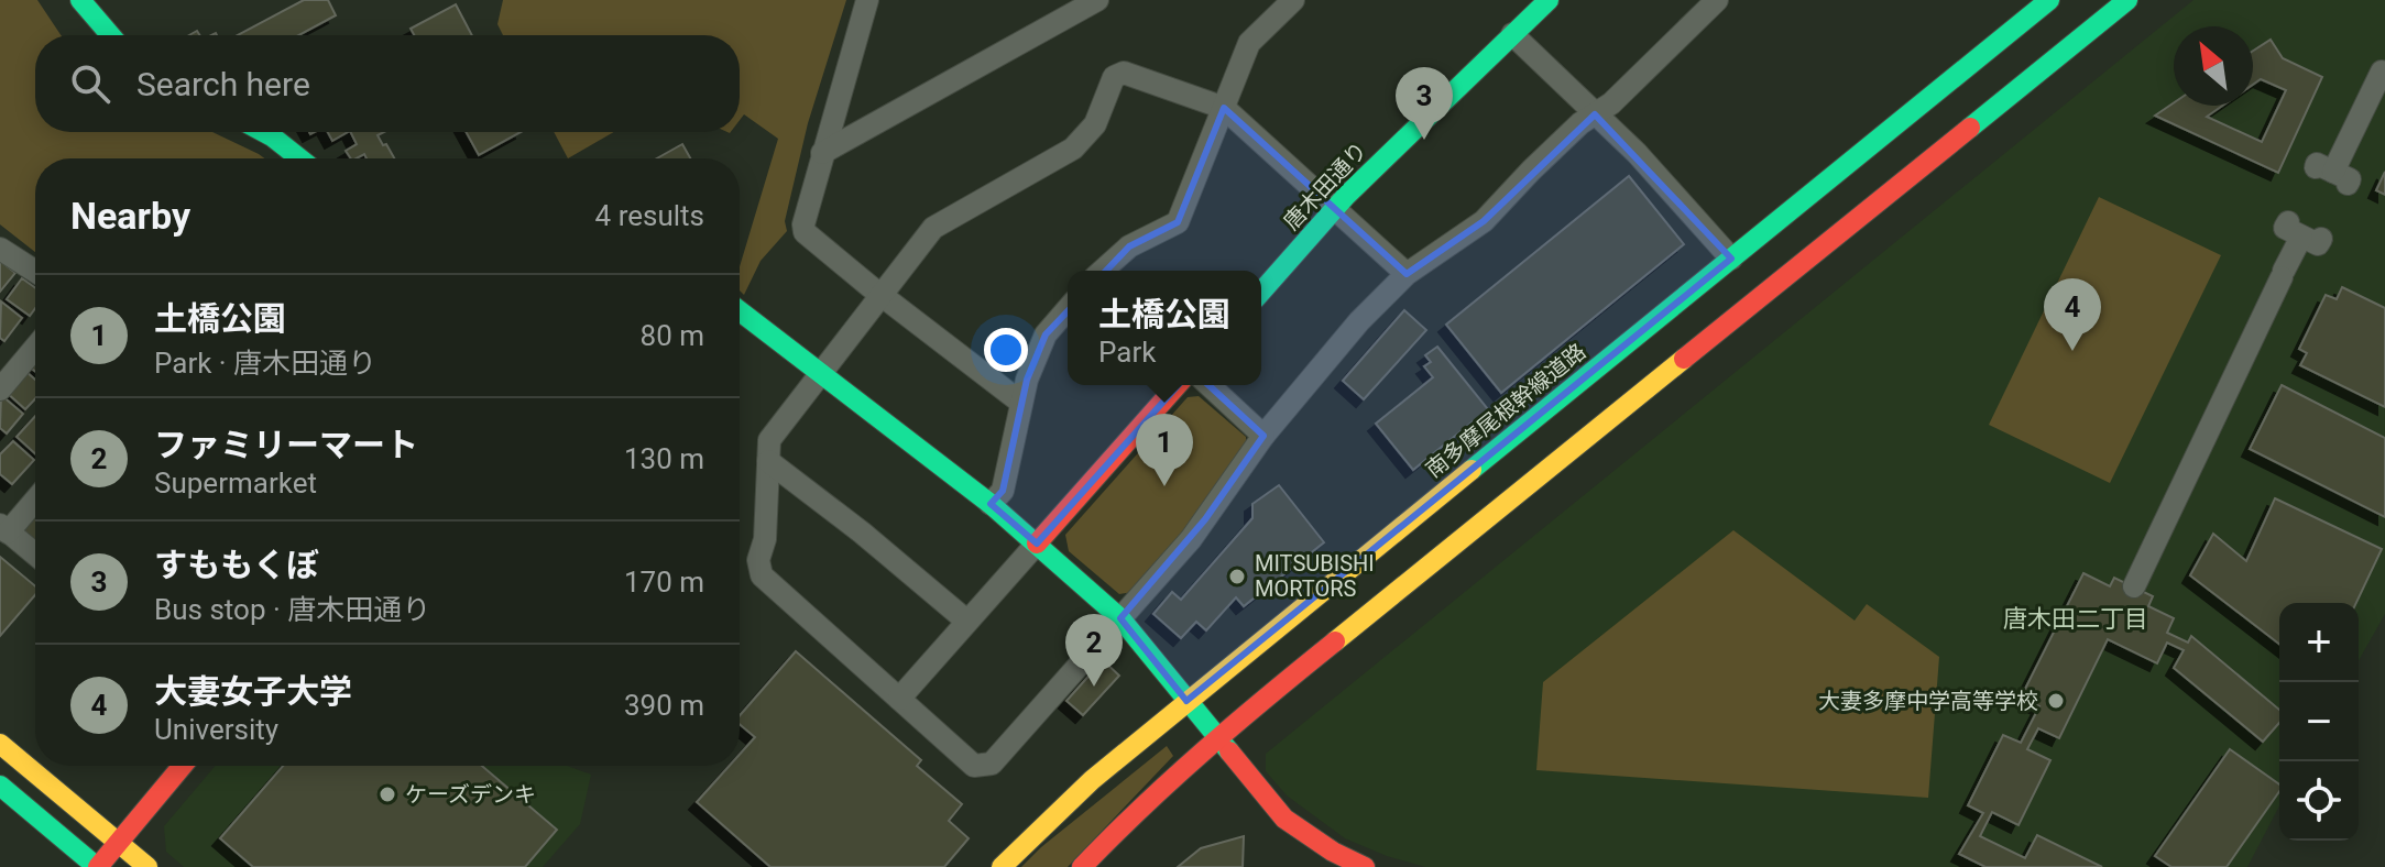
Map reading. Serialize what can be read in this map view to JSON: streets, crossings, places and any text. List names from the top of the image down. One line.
{"streets":{"main road":["唐木田通り","南多摩尾根幹線道路"]},"districts":["唐木田二丁目"],"places":["MITSUBISHI MORTORS","大妻多摩中学高等学校","ケーズデンキ"],"north":"top left","page":{"search":"Search here","pins":["3","4","1","2"],"heading":["Nearby","4 results"],"popup":["土橋公園","Park"],"list":[{"mark":"1","name":"土橋公園","note":"Park · 唐木田通り","value":"80 m"},{"mark":"2","name":"ファミリーマート","note":"Supermarket","value":"130 m"},{"mark":"3","name":"すももくぼ","note":"Bus stop · 唐木田通り","value":"170 m"},{"mark":"4","name":"大妻女子大学","note":"University","value":"390 m"}],"map_buttons":["+","−"]}}
